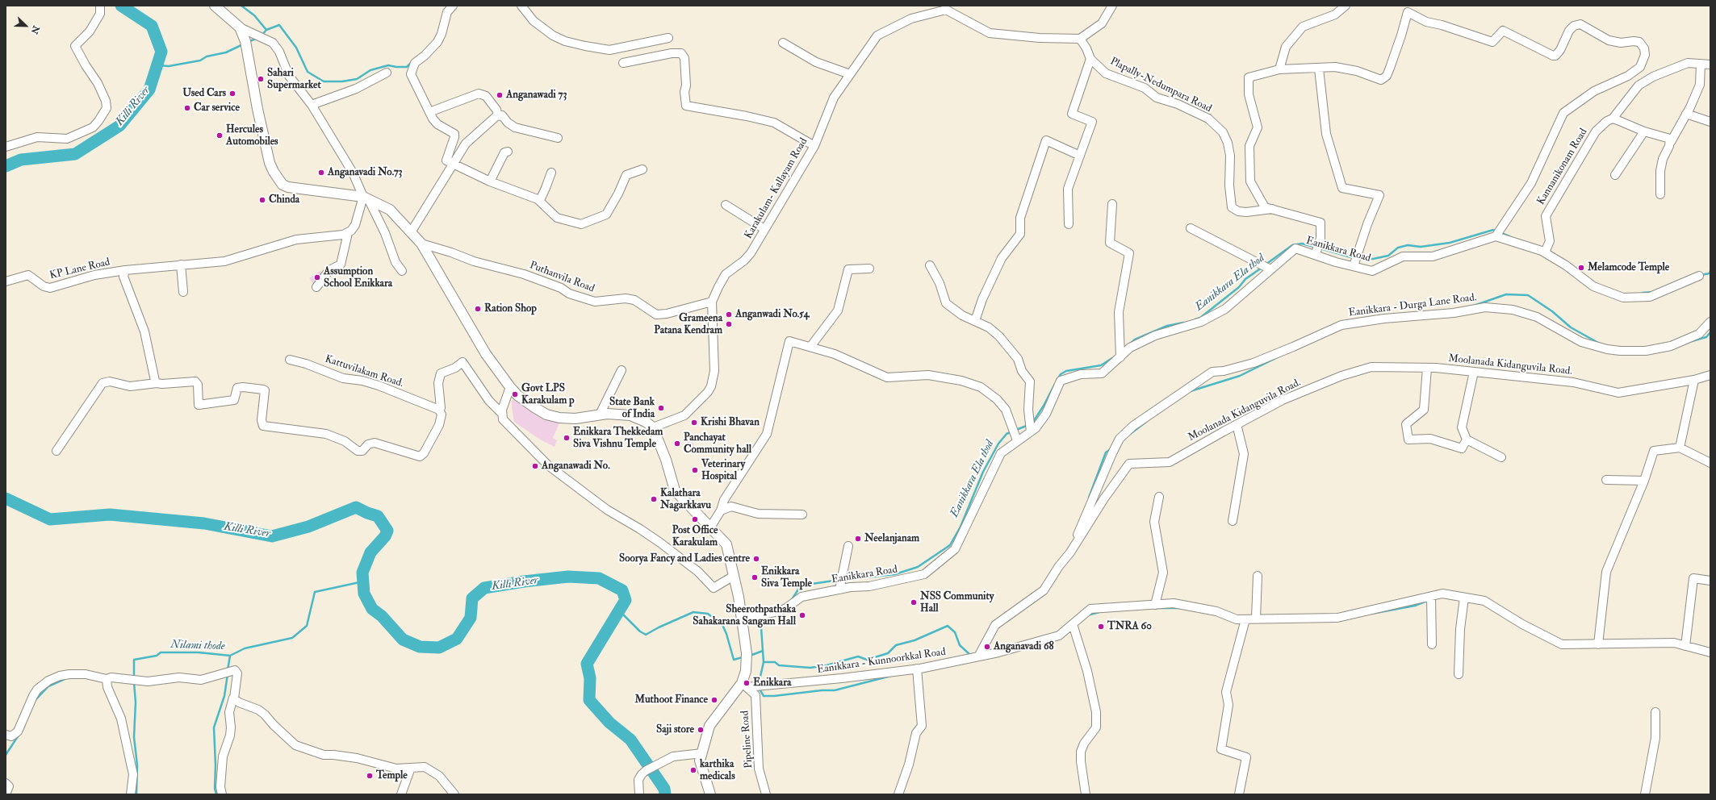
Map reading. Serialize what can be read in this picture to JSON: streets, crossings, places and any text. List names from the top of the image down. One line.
{"streets":{"street":["Plapally-Nedumpara Road","Kannanikonam Road","Karakulam- Kallayam Road","Eanikkara Road","KP Lane Road","Puthanvila Road","Eanikkara - Durga Lane Road.","Moolanada Kidanguvila Road.","Kattuvilakam Road.","Eanikkara - Kunnoorkkal Road","Pipeline Road"]},"crossings":[["Plapally-Nedumpara Road","Karakulam- Kallayam Road"],["Plapally-Nedumpara Road","Eanikkara Road"],["Karakulam- Kallayam Road","Puthanvila Road"],["Eanikkara - Durga Lane Road.","Moolanada Kidanguvila Road."],["Moolanada Kidanguvila Road.","Eanikkara - Kunnoorkkal Road"],["Eanikkara - Kunnoorkkal Road","Pipeline Road"]],"water":["Killi River","Eanikkara Ela thod","Nilami thode"],"places":["Sahari Supermarket","Used Cars","Anganawadi 73","Car service","Hercules Automobiles","Anganavadi No.73","Chinda","Melamcode Temple","Assumption School Enikkara","Ration Shop","Anganwadi No.54","Grameena Patana Kendram","Govt LPS Karakulam p","State Bank of India","Krishi Bhavan","Enikkara Thekkedam Siva Vishnu Temple","Panchayat Community hall","Anganawadi No.","Veterinary Hospital","Kalathara Nagarkkavu","Post Office Karakulam","Neelanjanam","Soorya Fancy and Ladies centre","Enikkara Siva Temple","NSS Community Hall","Sheerothpathaka Sahakarana Sangam Hall","TNRA 60","Anganavadi 68","Enikkara","Muthoot Finance","Saji store","karthika medicals","Temple"],"north":"bottom right"}
